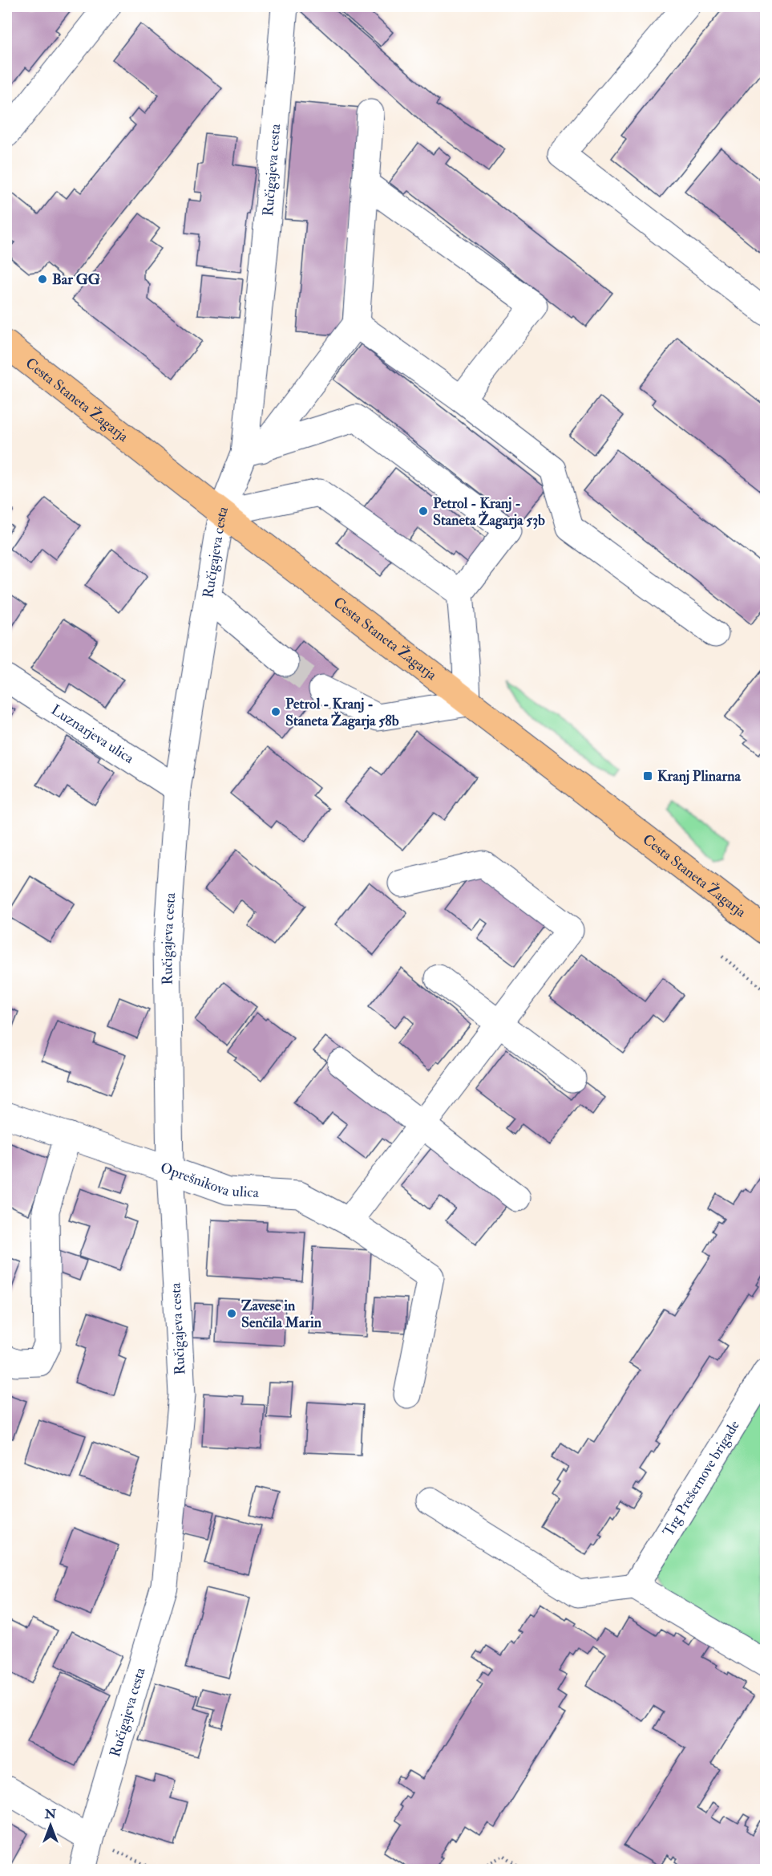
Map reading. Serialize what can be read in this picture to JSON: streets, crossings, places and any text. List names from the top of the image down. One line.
{"streets":{"main road":["Cesta Staneta Žagarja"],"street":["Ručigajeva cesta","Luznarjeva ulica","Oprešnikova ulica","Trg Prešernove brigade"]},"crossings":[["Ručigajeva cesta","Cesta Staneta Žagarja"],["Ručigajeva cesta","Luznarjeva ulica"],["Ručigajeva cesta","Oprešnikova ulica"]],"places":{"other":["Bar GG","Petrol - Kranj - Staneta Žagarja 53b","Petrol - Kranj - Staneta Žagarja 58b","Zavese in Senčila Marin"],"transit":["Kranj Plinarna"]},"north":"top"}
